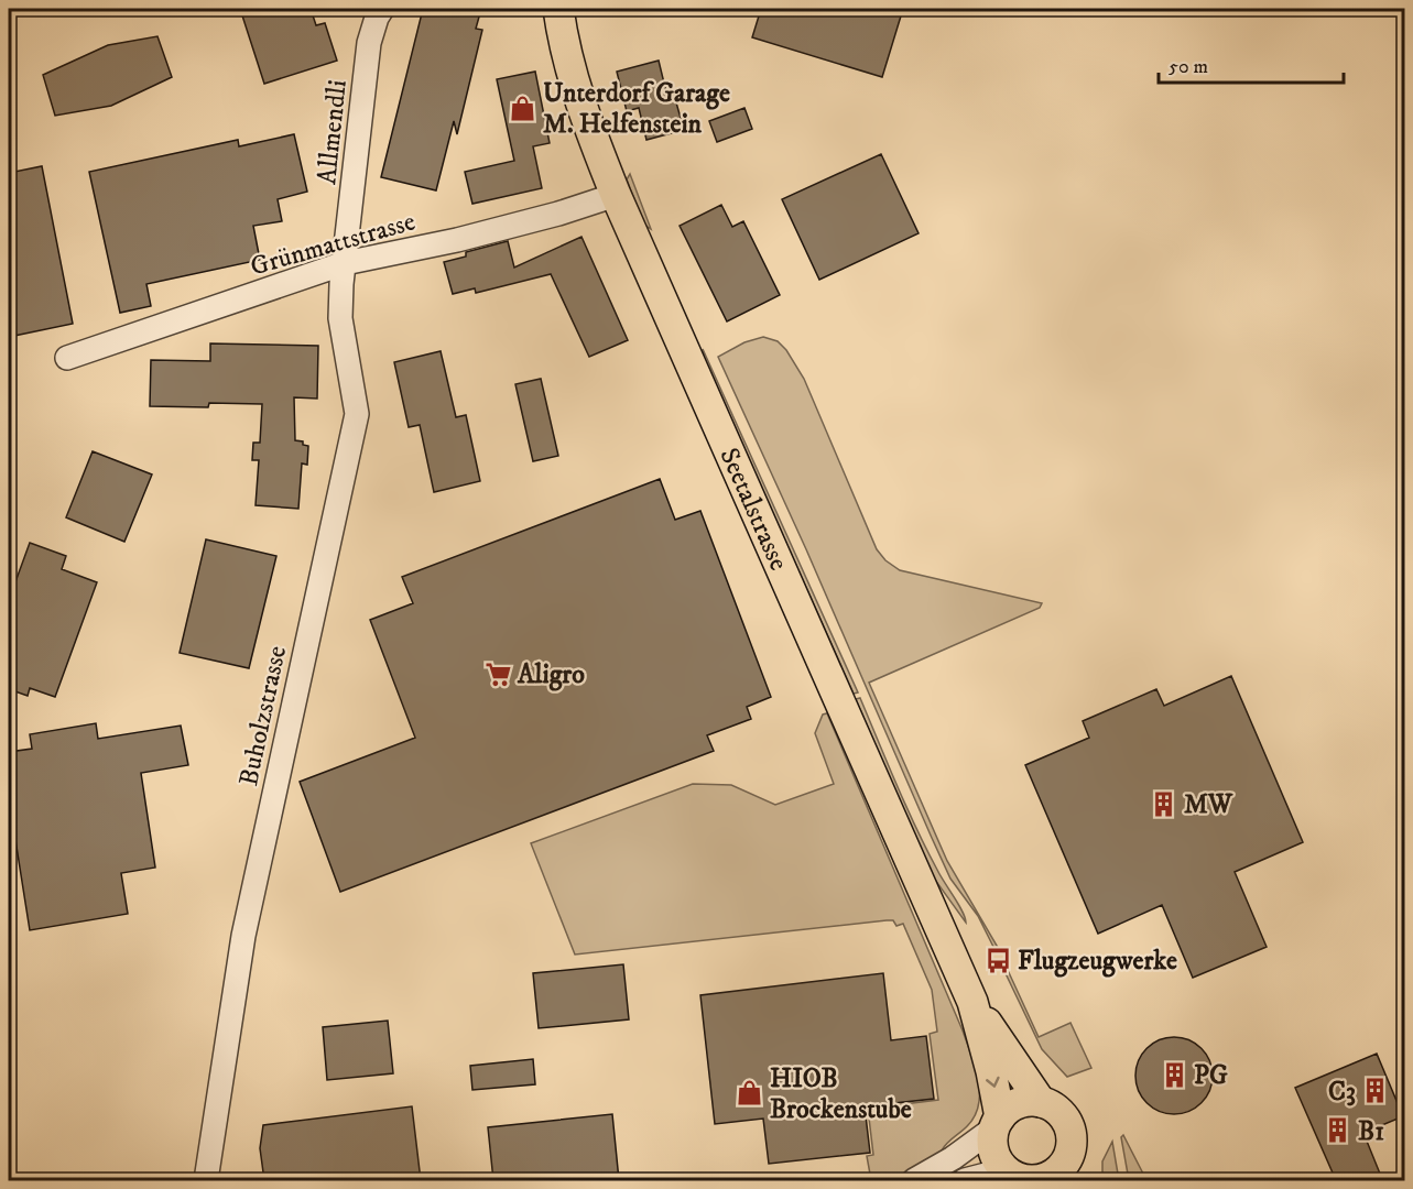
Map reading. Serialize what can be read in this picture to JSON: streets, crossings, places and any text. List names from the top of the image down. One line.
{"streets":{"main road":["Seetalstrasse"],"street":["Allmendli","Grünmattstrasse","Buholzstrasse"]},"crossings":[["Allmendli","Grünmattstrasse"],["Allmendli","Buholzstrasse"],["Grünmattstrasse","Seetalstrasse"],["Grünmattstrasse","Buholzstrasse"]],"places":{"shop":["Unterdorf Garage M. Helfenstein","HIOB Brockenstube"],"supermarket":["Aligro"],"building":["MW","PG","C3","B1"],"bus stop":["Flugzeugwerke"]},"scale_bar":"50 m"}
